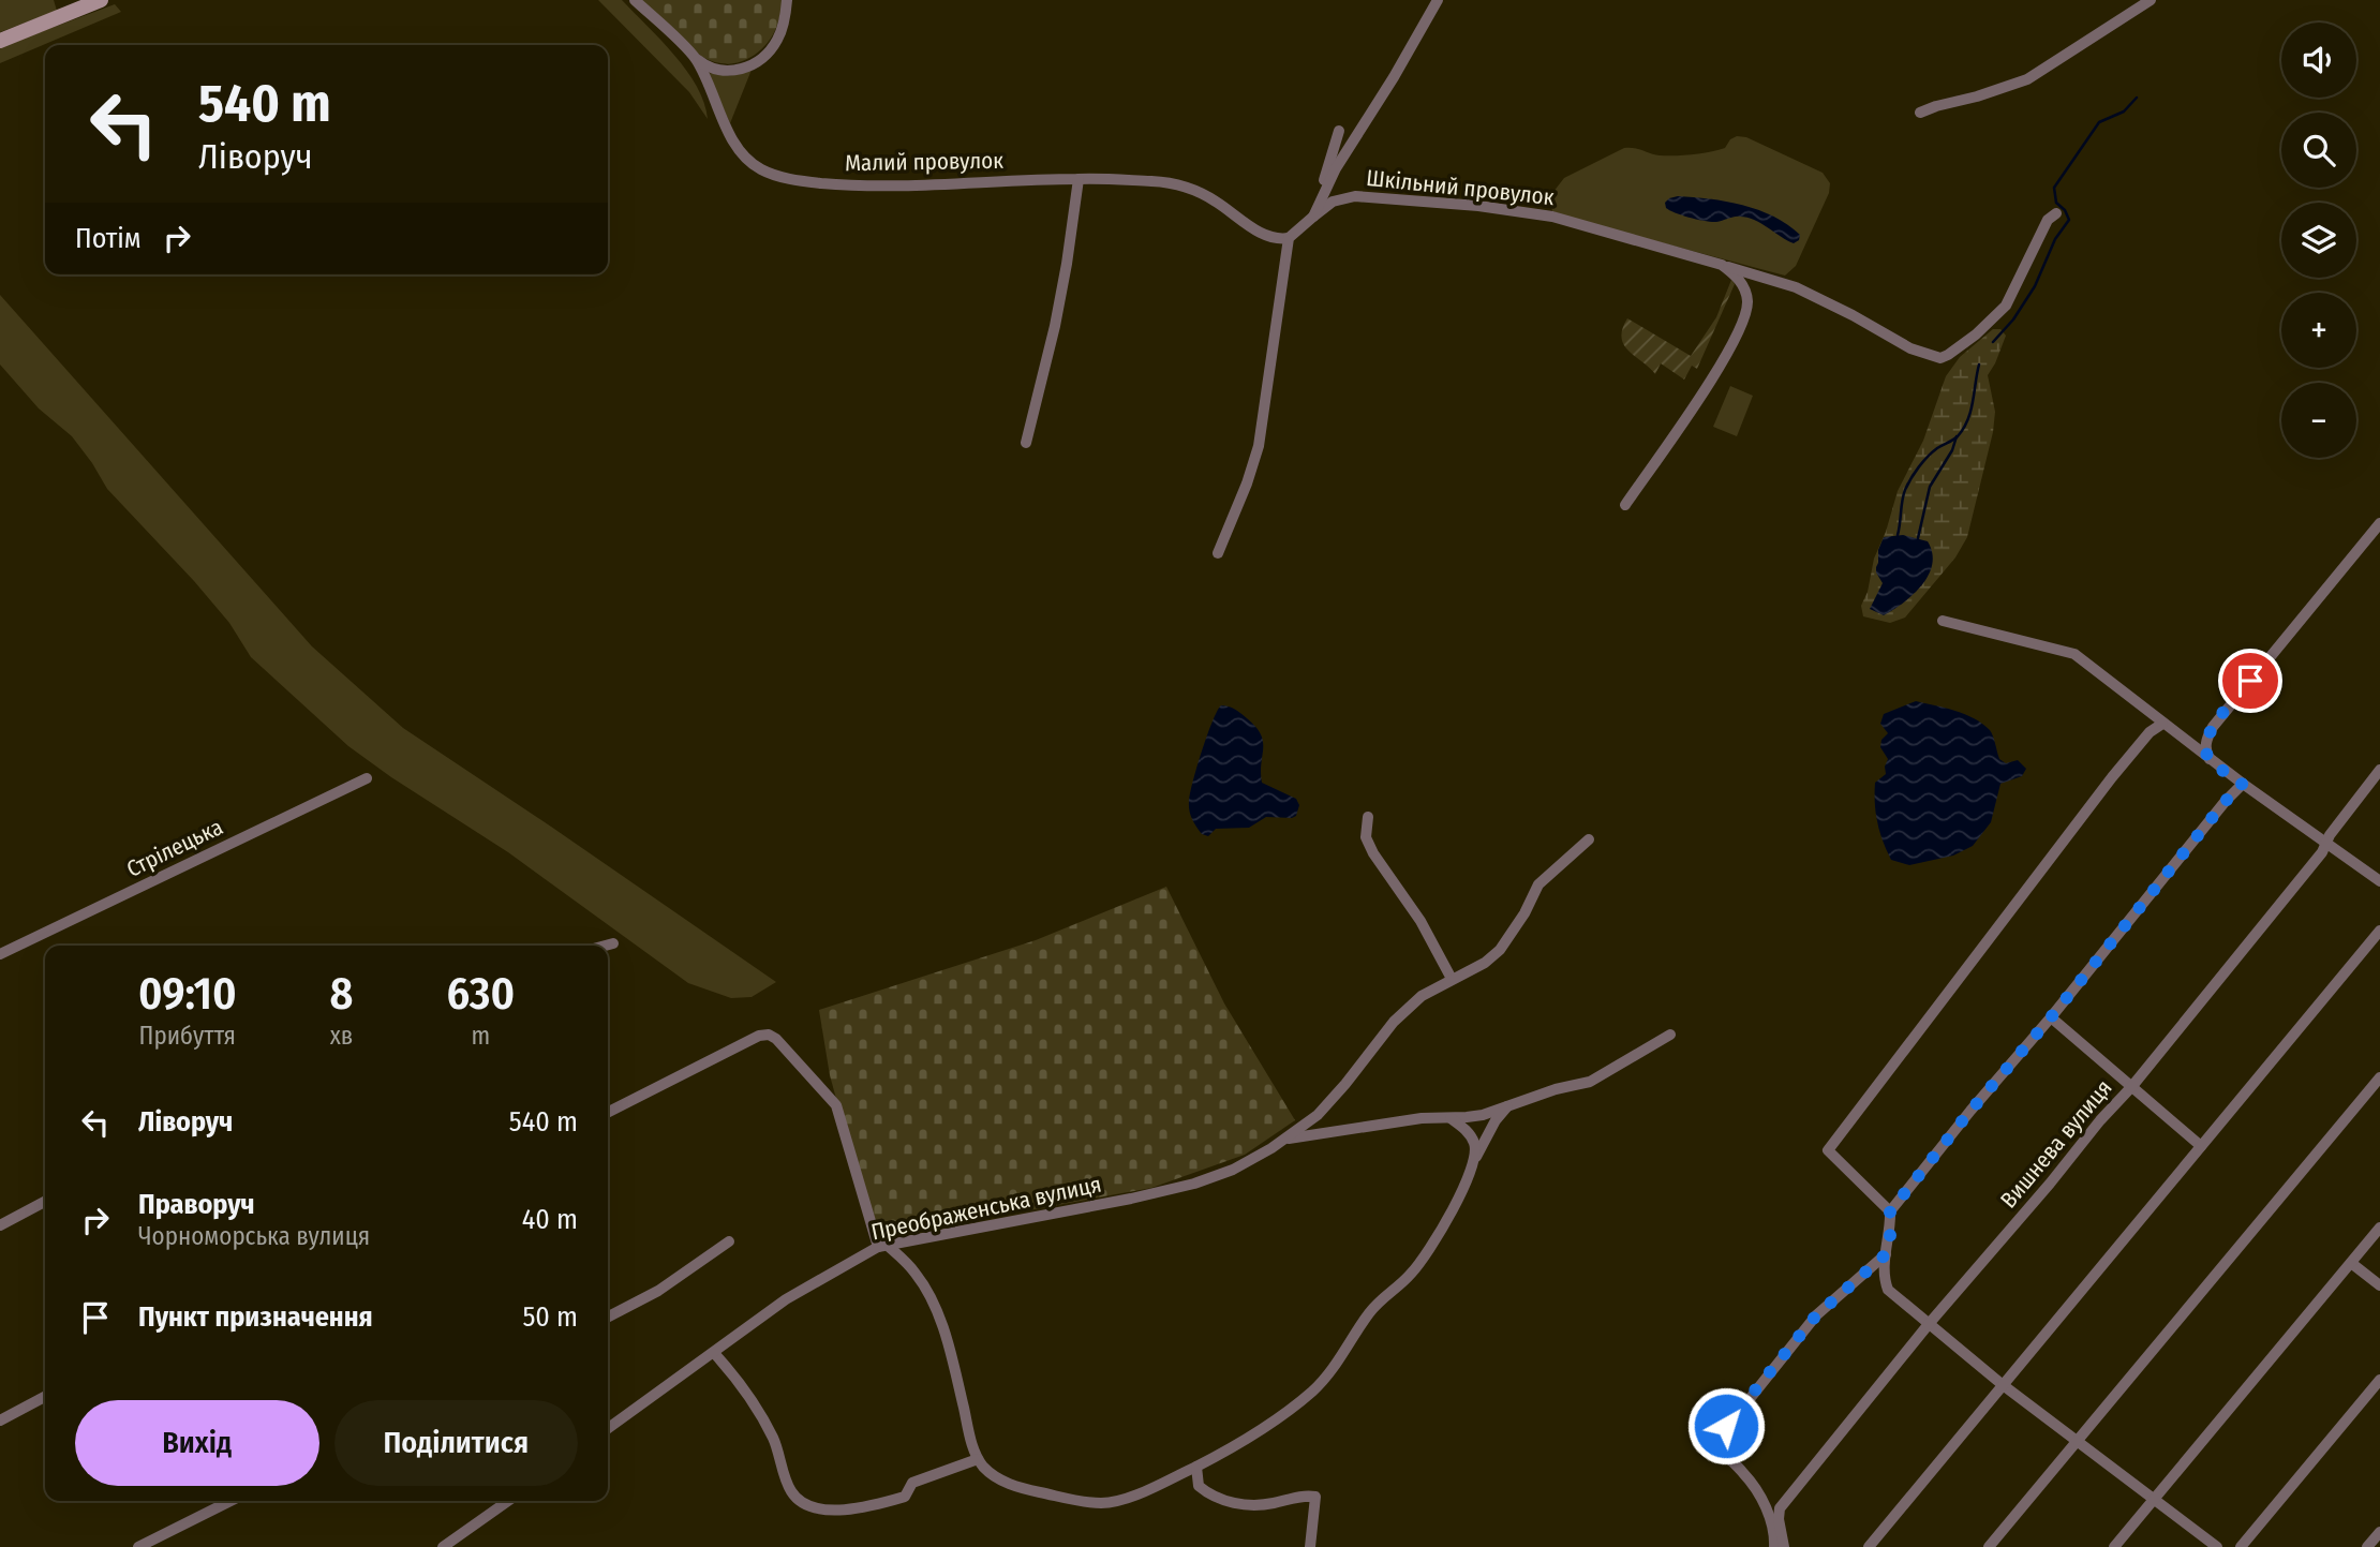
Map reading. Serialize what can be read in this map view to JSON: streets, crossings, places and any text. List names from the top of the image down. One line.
{"streets":{"street":["Малий провулок","Шкільний провулок","Стрілецька","Вишнева вулиця","Преображенська вулиця"]},"crossings":[["Малий провулок","Шкільний провулок"]],"page":{"map_buttons":["+","−"],"turn":["540 m","Ліворуч"],"then":"Потім","eta":["09:10","Прибуття","8","хв","630","m"],"list":[{"name":"Ліворуч","value":"540 m"},{"name":"Праворуч","note":"Чорноморська вулиця","value":"40 m"},{"name":"Пункт призначення","value":"50 m"}],"buttons":["Вихід","Поділитися"]}}
